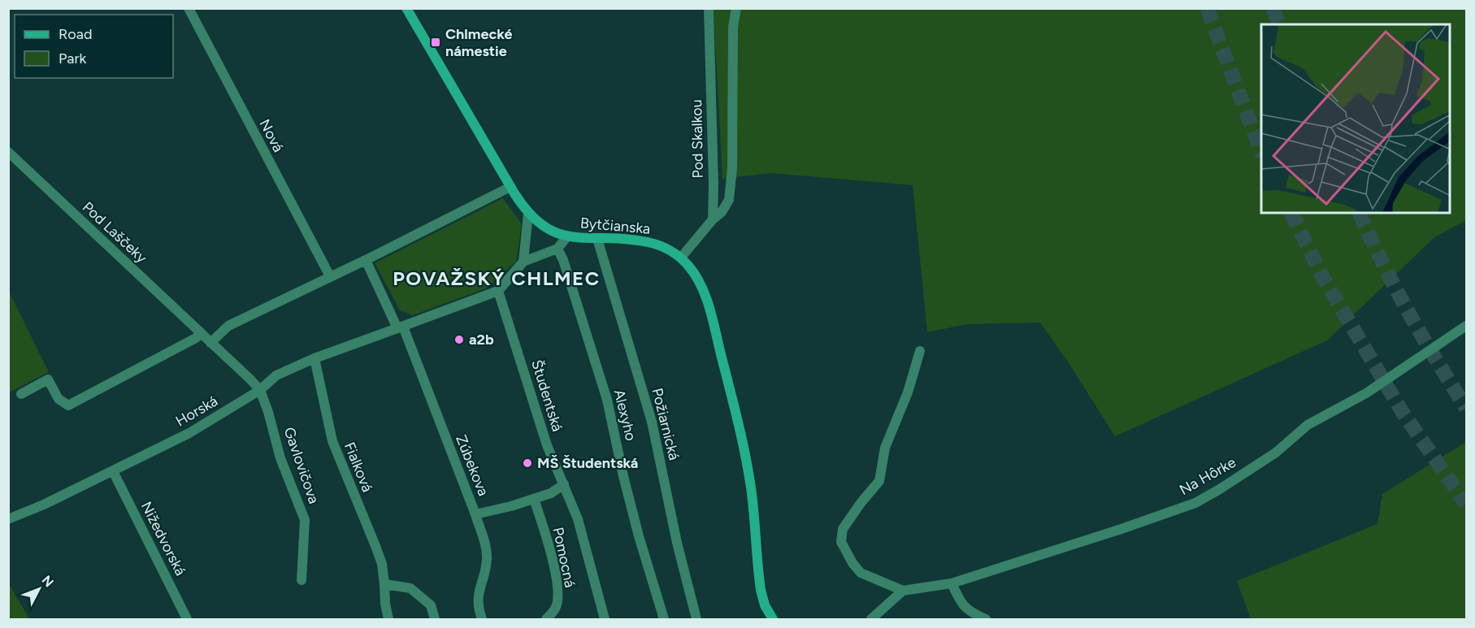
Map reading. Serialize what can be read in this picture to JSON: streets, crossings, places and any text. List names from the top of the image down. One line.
{"streets":{"main road":["Bytčianska"],"street":["Nová","Pod Skalkou","Pod Laščeky","Študentská","Horská","Alexyho","Požiarnická","Gavlovičova","Zúbekova","Fialková","Na Hôrke","Nižedvorská","Pomocná"]},"crossings":[["Bytčianska","Požiarnická"],["Pod Laščeky","Horská"],["Pod Laščeky","Gavlovičova"],["Horská","Gavlovičova"],["Horská","Zúbekova"],["Horská","Fialková"],["Horská","Nižedvorská"]],"districts":["POVAŽSKÝ CHLMEC"],"places":{"transit":["Chlmecké námestie"],"other":["a2b","MŠ Študentská"]},"legend":["Road","Park"],"north":"top right"}
